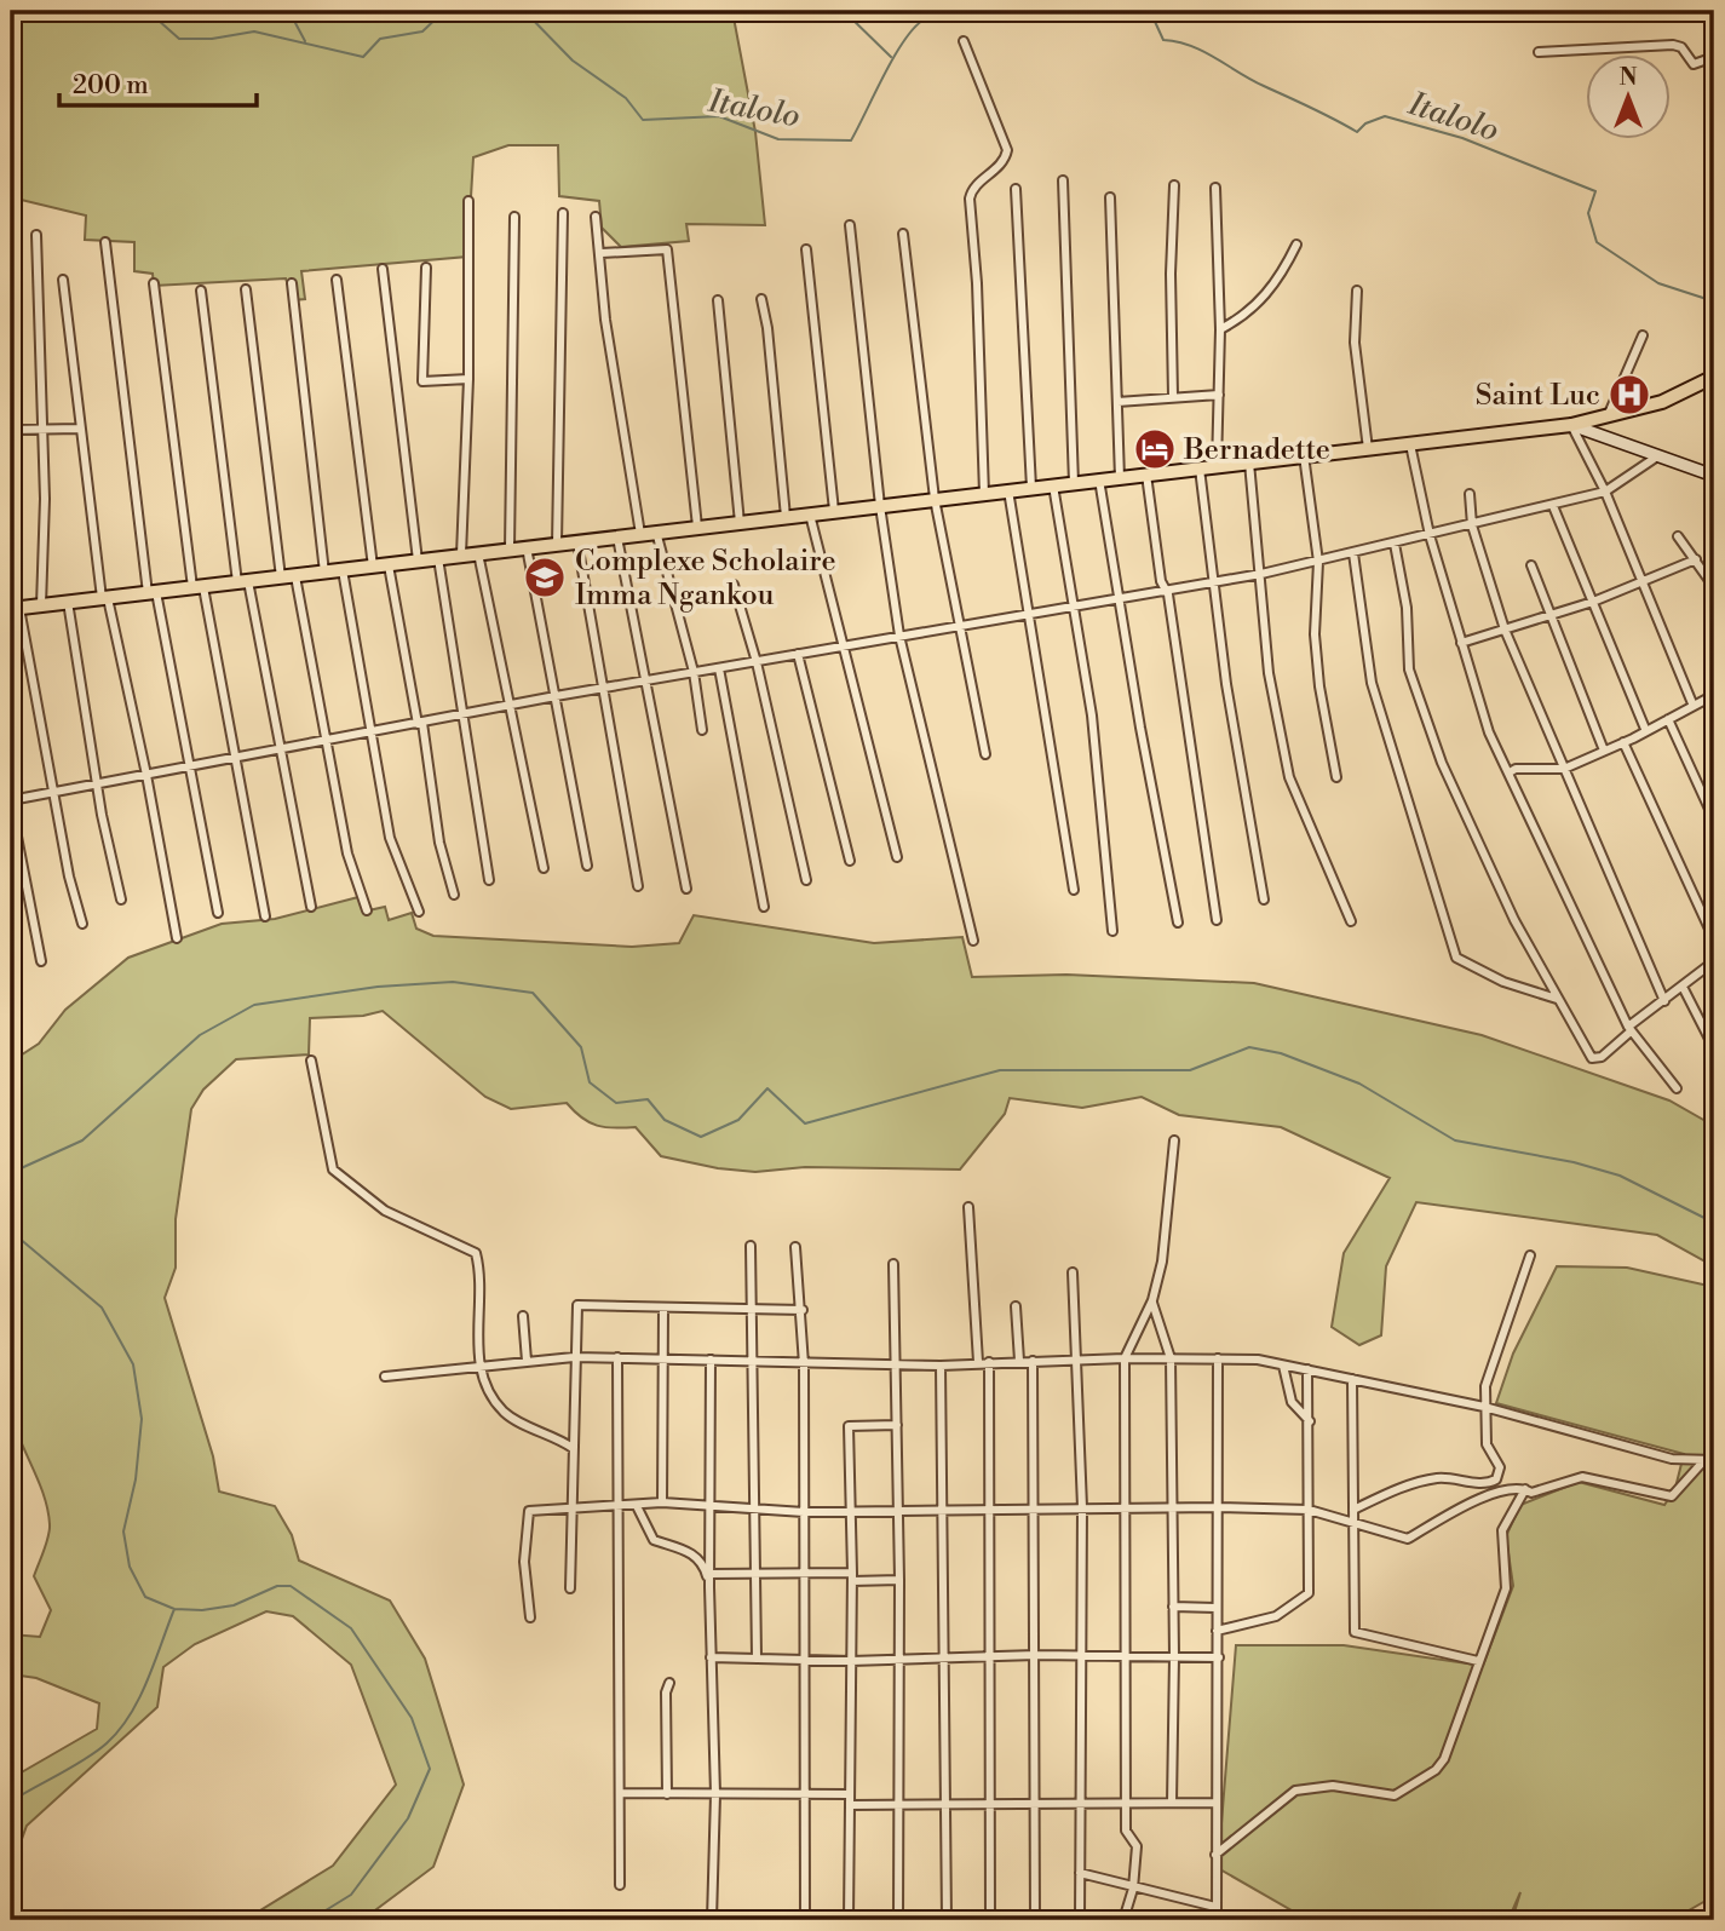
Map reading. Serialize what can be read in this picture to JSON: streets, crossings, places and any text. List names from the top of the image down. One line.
{"water":["Italolo"],"places":{"hospital":["Saint Luc"],"hotel":["Bernadette"],"school or university":["Complexe Scholaire Imma Ngankou"]},"scale_bar":"200 m","north":"top"}
